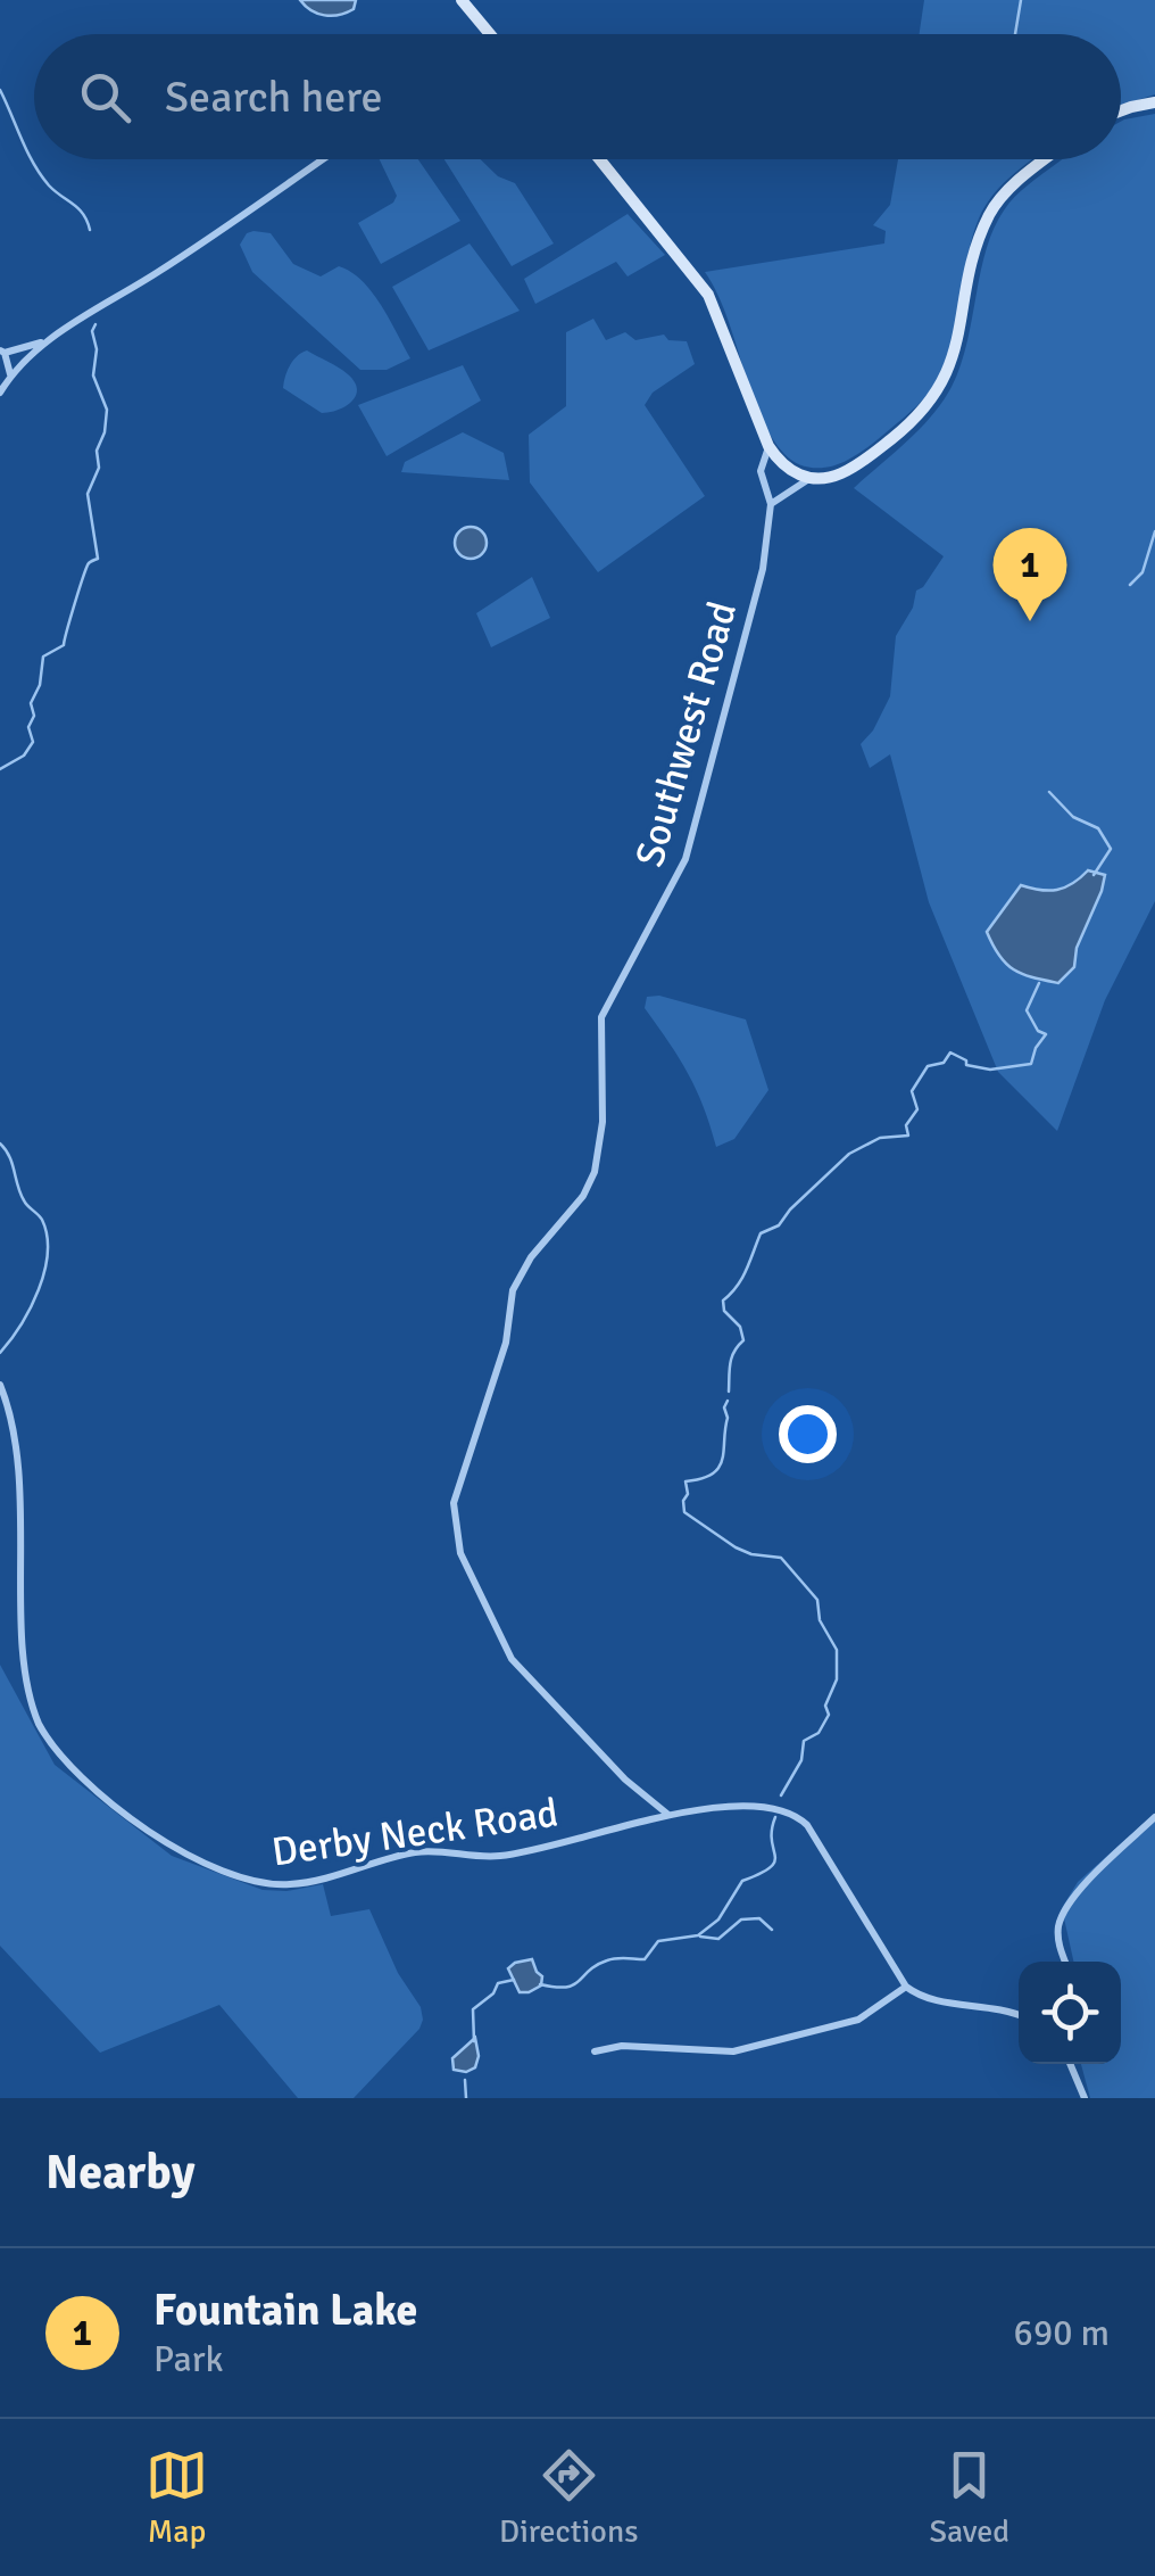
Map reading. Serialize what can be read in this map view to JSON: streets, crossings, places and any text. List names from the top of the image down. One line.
{"streets":{"street":["Southwest Road","Derby Neck Road"]},"crossings":[["Southwest Road","Derby Neck Road"]],"page":{"search":"Search here","pins":"1","heading":"Nearby","list":[{"mark":"1","name":"Fountain Lake","note":"Park","value":"690 m"}],"nav":["Map","Directions","Saved"]}}
